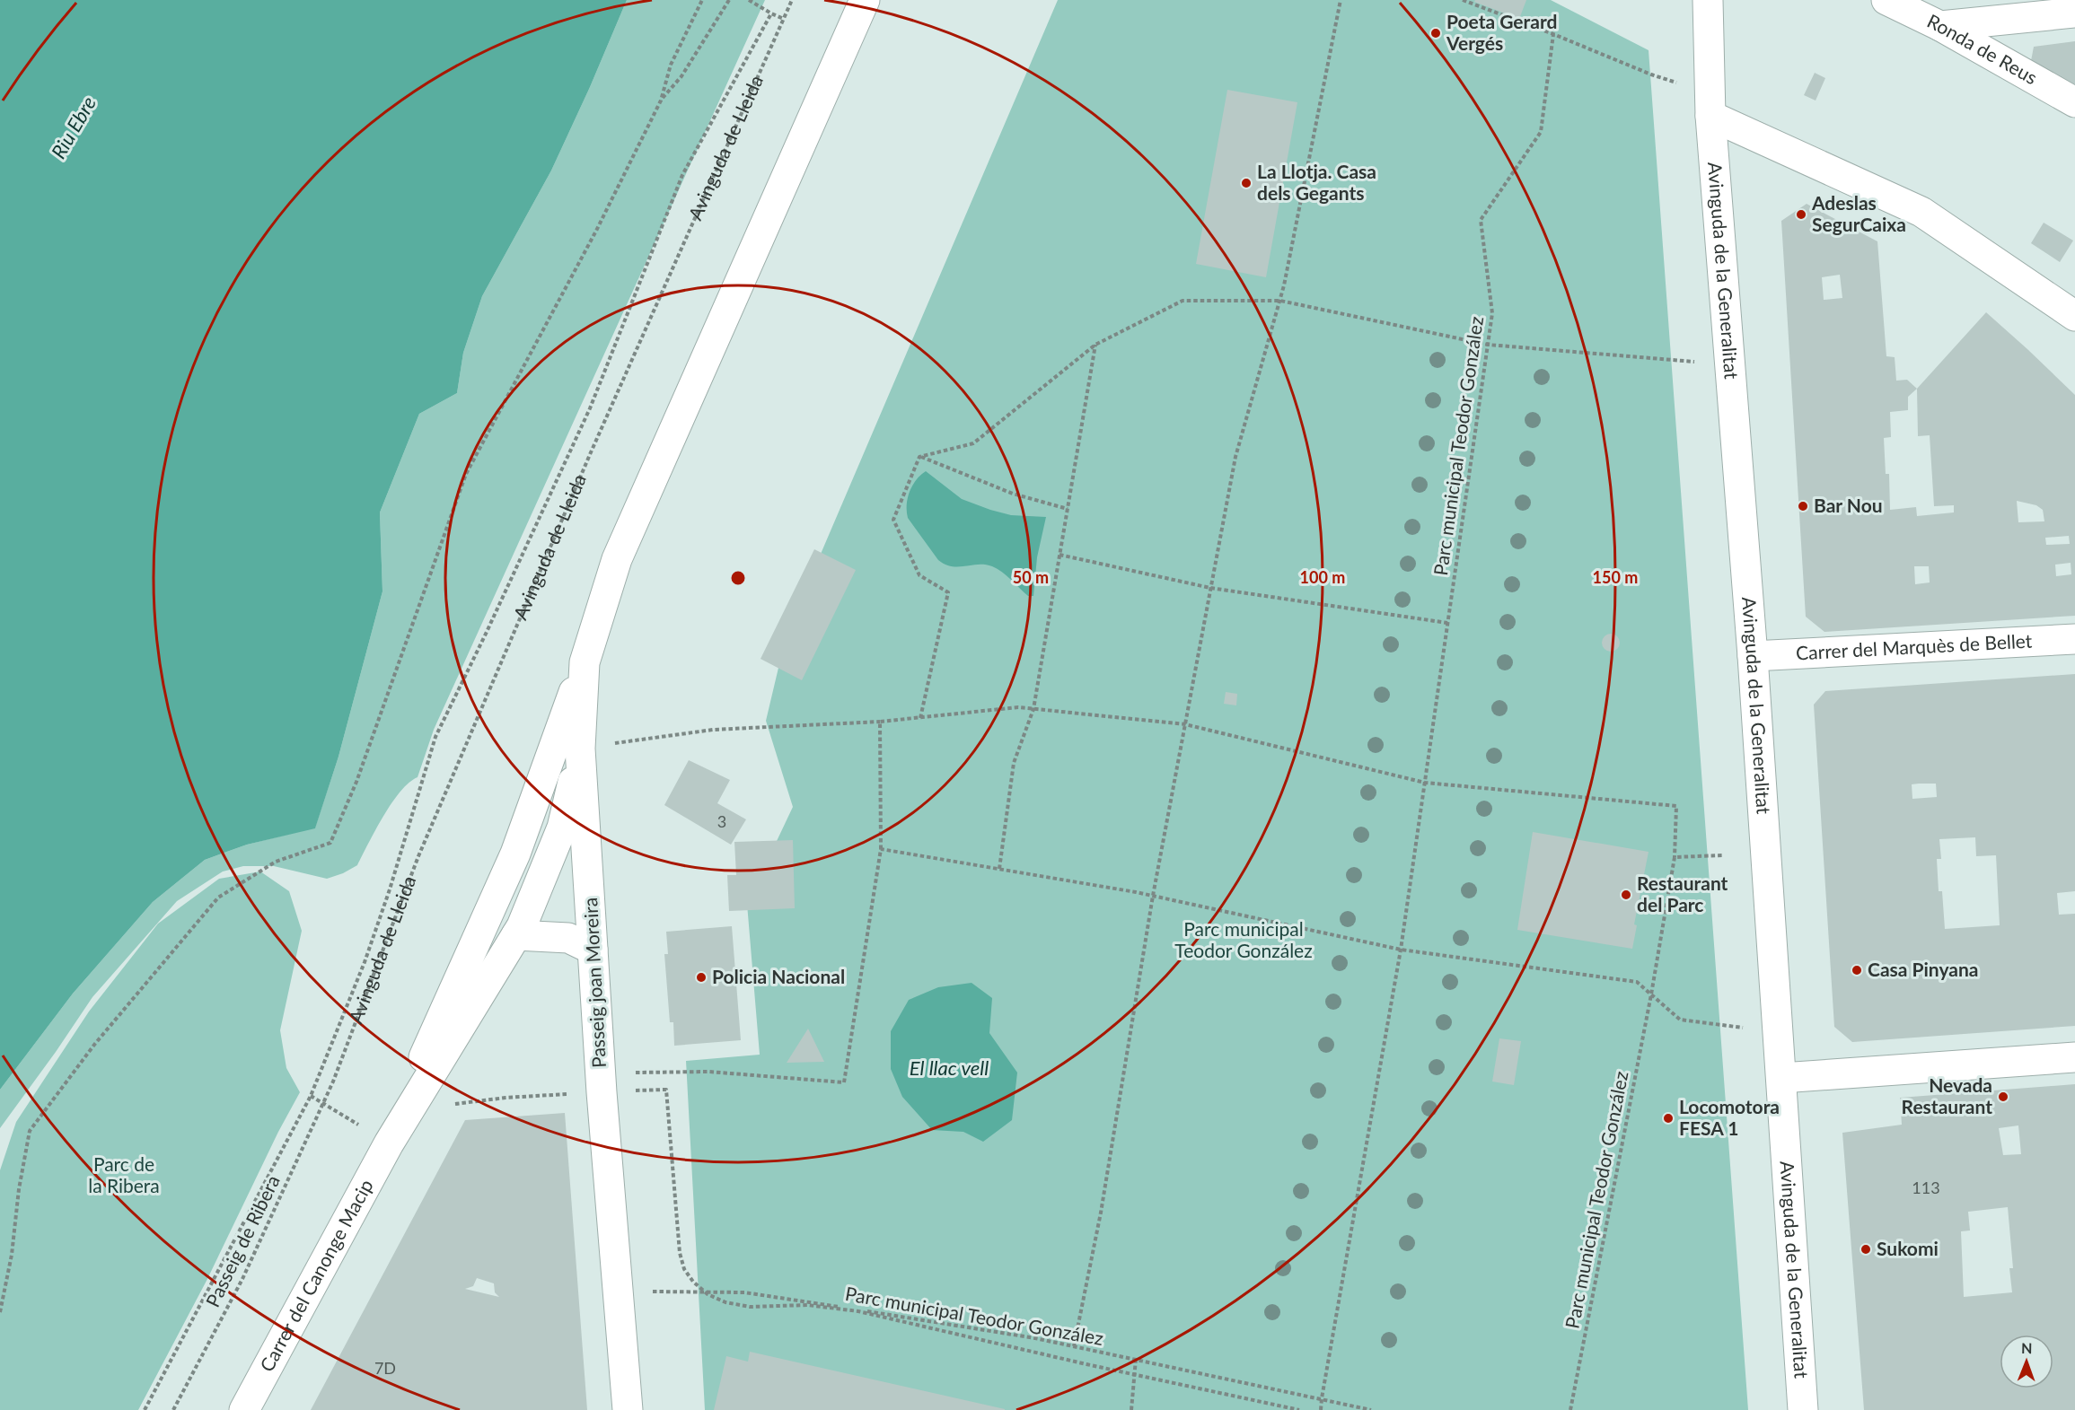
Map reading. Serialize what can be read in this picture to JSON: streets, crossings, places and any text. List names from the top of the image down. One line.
{"streets":{"street":["Ronda de Reus","Avinguda de la Generalitat","Carrer del Marquès de Bellet","Passeig joan Moreira","Carrer del Canonge Macip"],"path":["Avinguda de Lleida","Parc municipal Teodor González","Passeig de Ribera"]},"crossings":[["Avinguda de Lleida","Passeig de Ribera"],["Avinguda de la Generalitat","Carrer del Marquès de Bellet"],["Parc municipal Teodor González","Passeig joan Moreira"]],"water":["Riu Ebre","El llac vell"],"parks":["Parc municipal Teodor González","Parc de la Ribera"],"places":["Poeta Gerard Vergés","La Llotja. Casa dels Gegants","Adeslas SegurCaixa","Bar Nou","Restaurant del Parc","Casa Pinyana","Policia Nacional","Nevada Restaurant","Locomotora FESA 1","Sukomi"],"house_numbers":["3","113","7D"],"north":"top","rings":["50 m","100 m","150 m"]}
